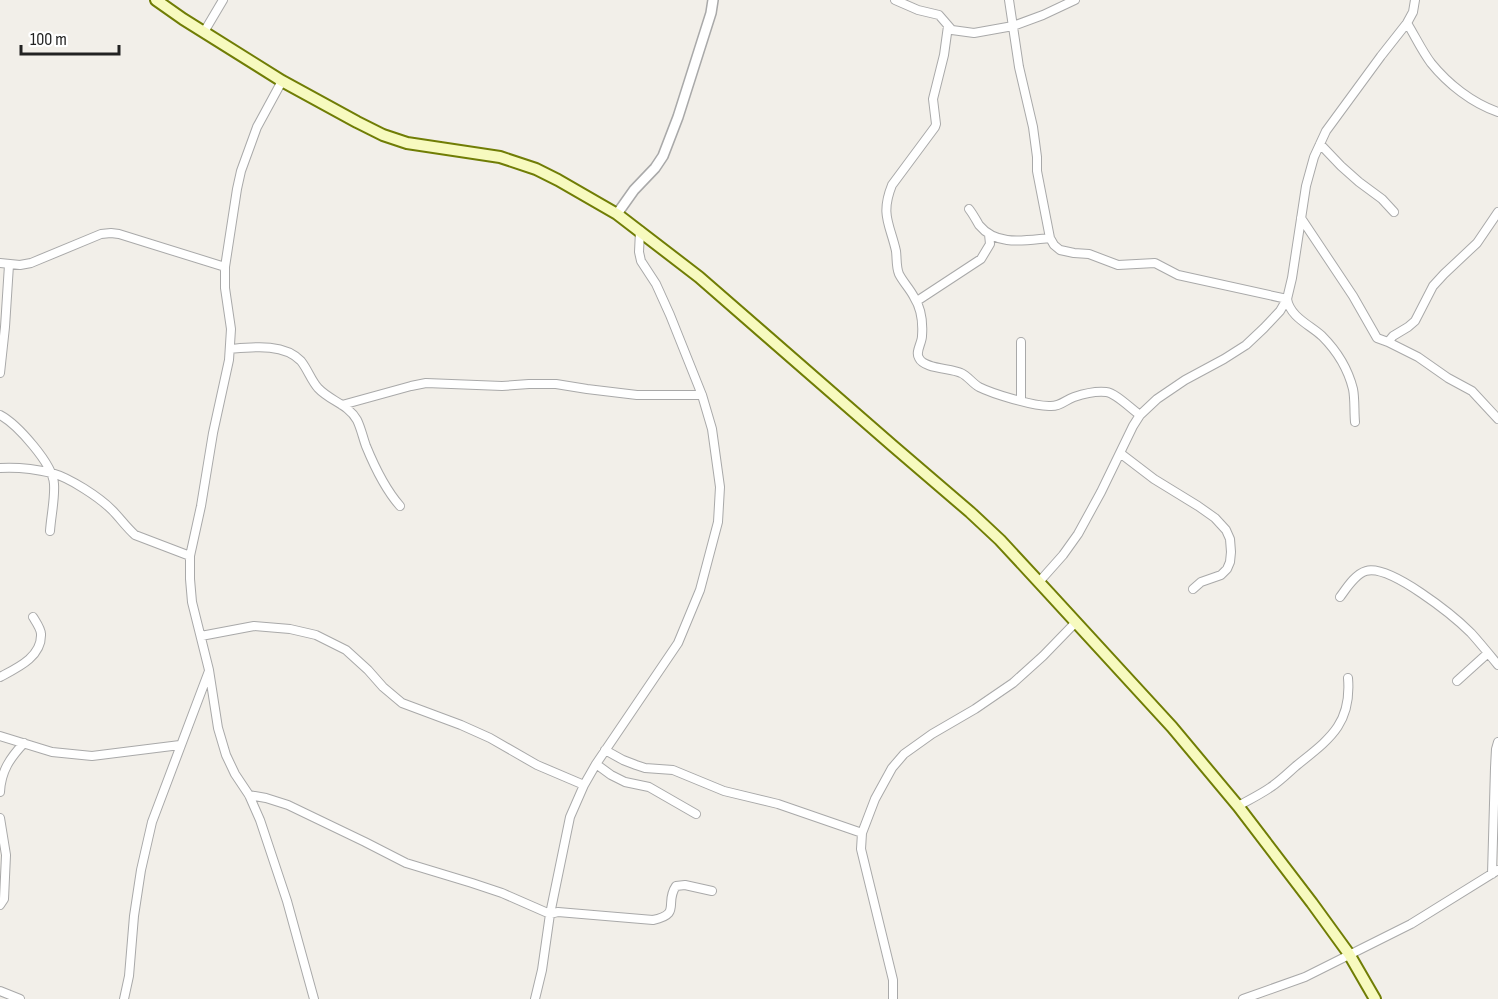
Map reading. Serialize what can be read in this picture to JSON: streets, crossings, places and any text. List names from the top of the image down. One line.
{"scale_bar":"100 m"}
